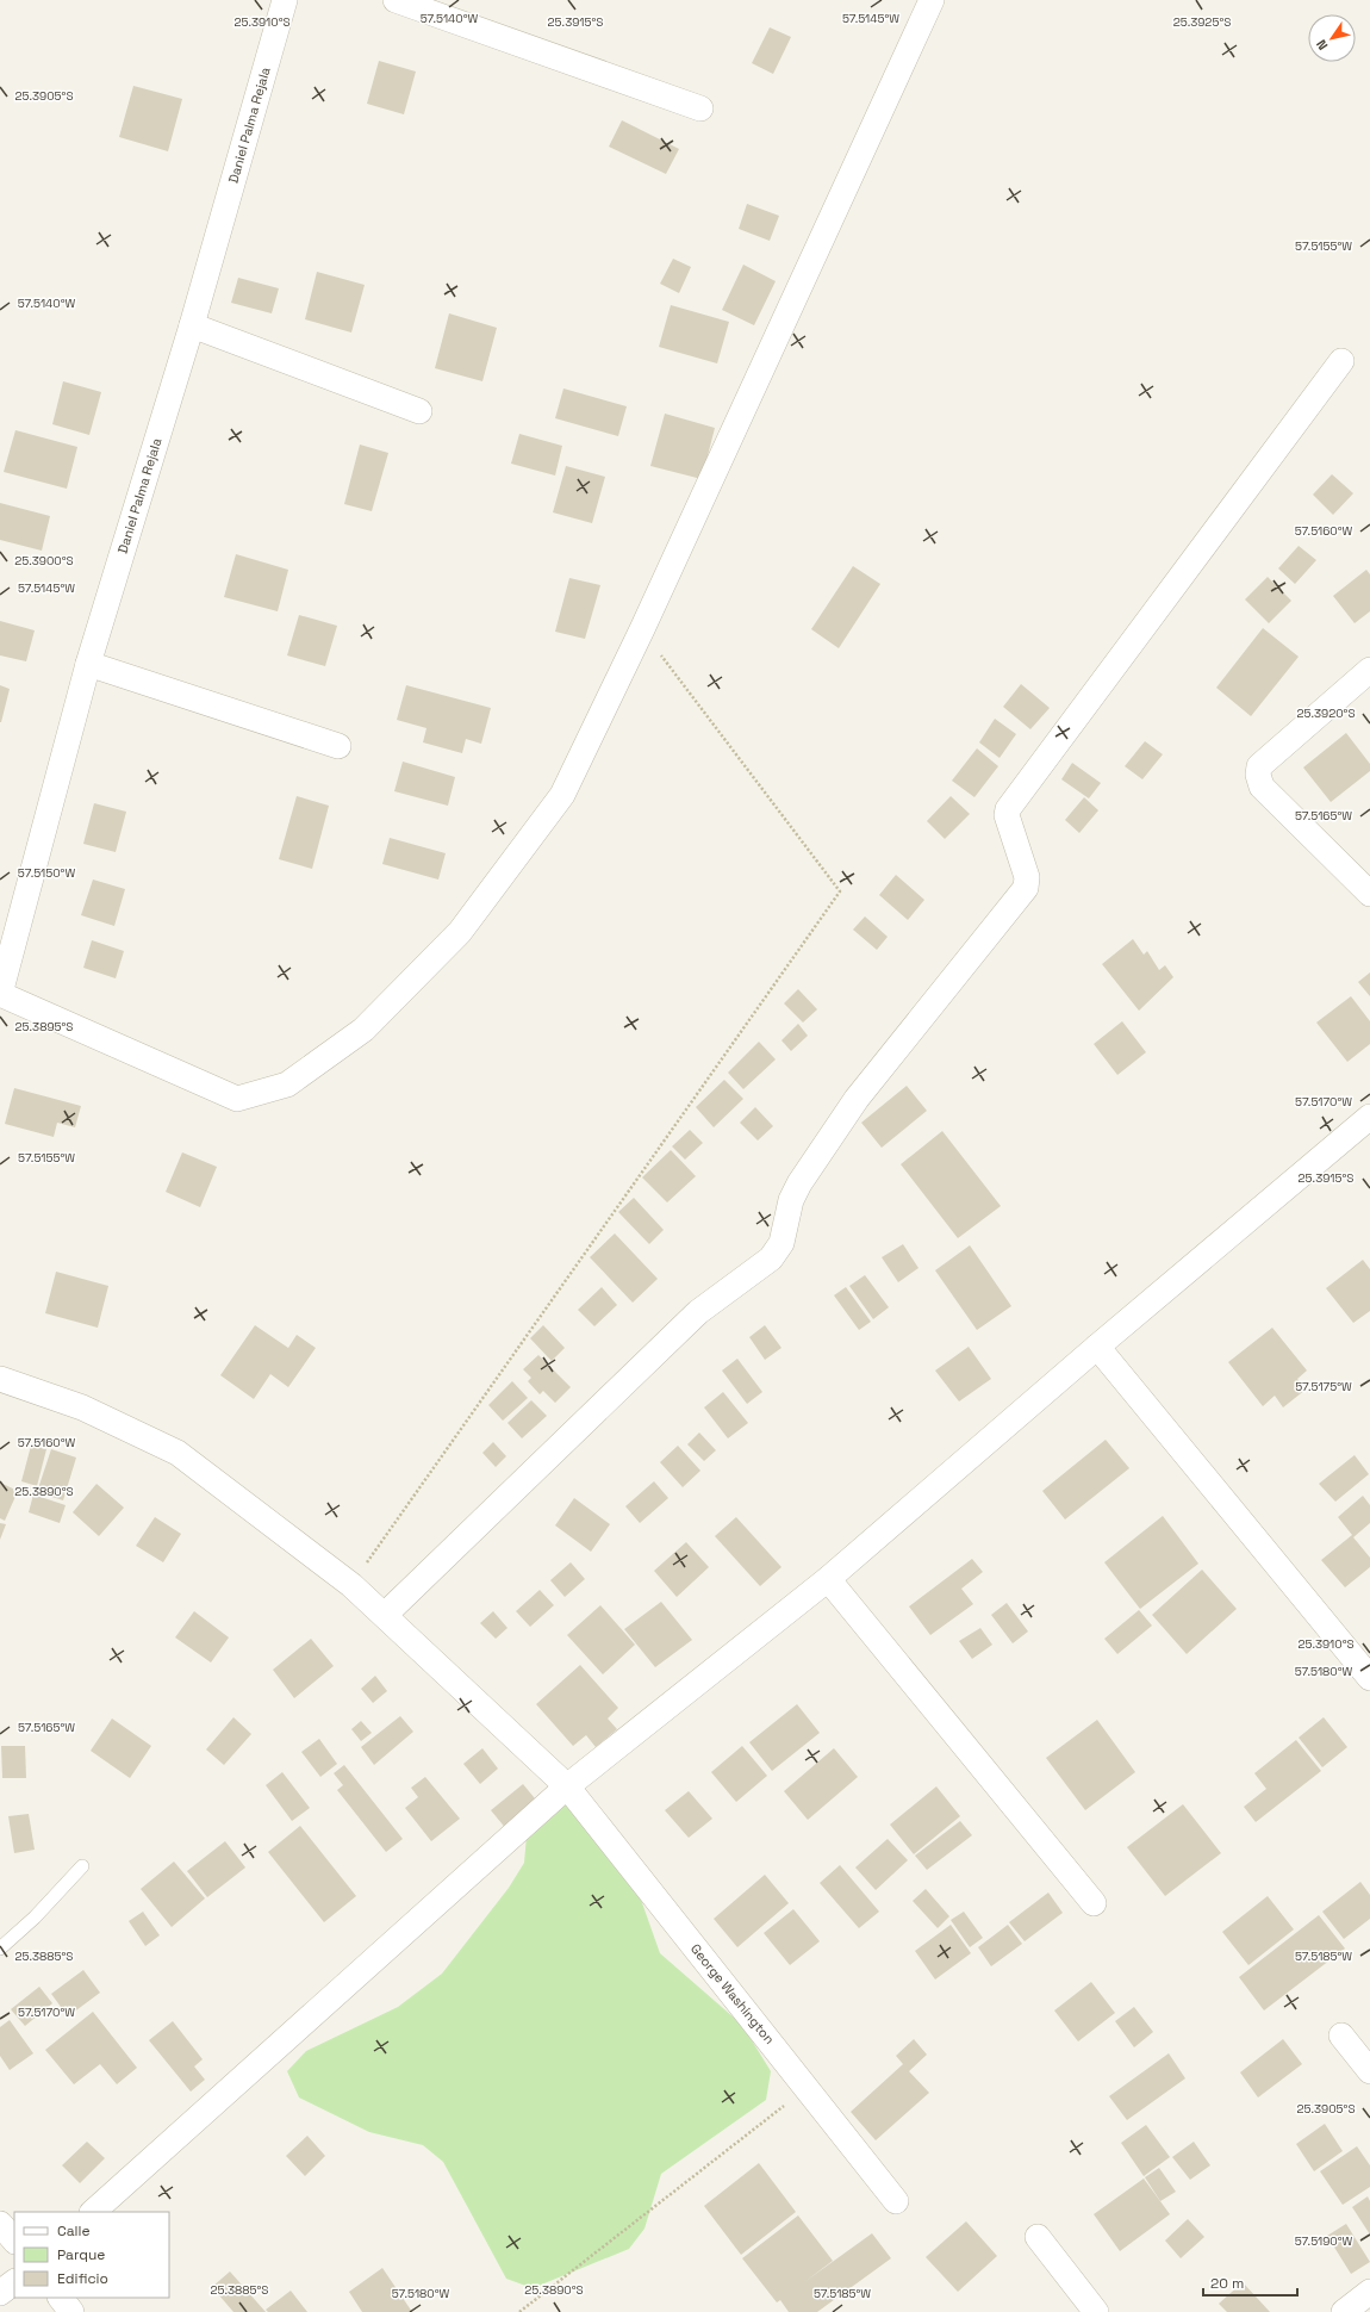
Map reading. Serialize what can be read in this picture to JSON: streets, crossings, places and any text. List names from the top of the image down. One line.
{"streets":{"street":["Daniel Palma Rejala","George Washington"]},"legend":["Calle","Parque","Edificio"],"scale_bar":"20 m","north":"bottom left","coordinates":["57.5140°W","57.5145°W","25.3910°S","25.3915°S","25.3925°S","25.3905°S","57.5155°W","57.5160°W","25.3900°S","25.3920°S","57.5165°W","57.5150°W","25.3895°S","57.5170°W","57.5175°W","25.3890°S","57.5180°W","57.5185°W","25.3885°S","57.5190°W"]}
